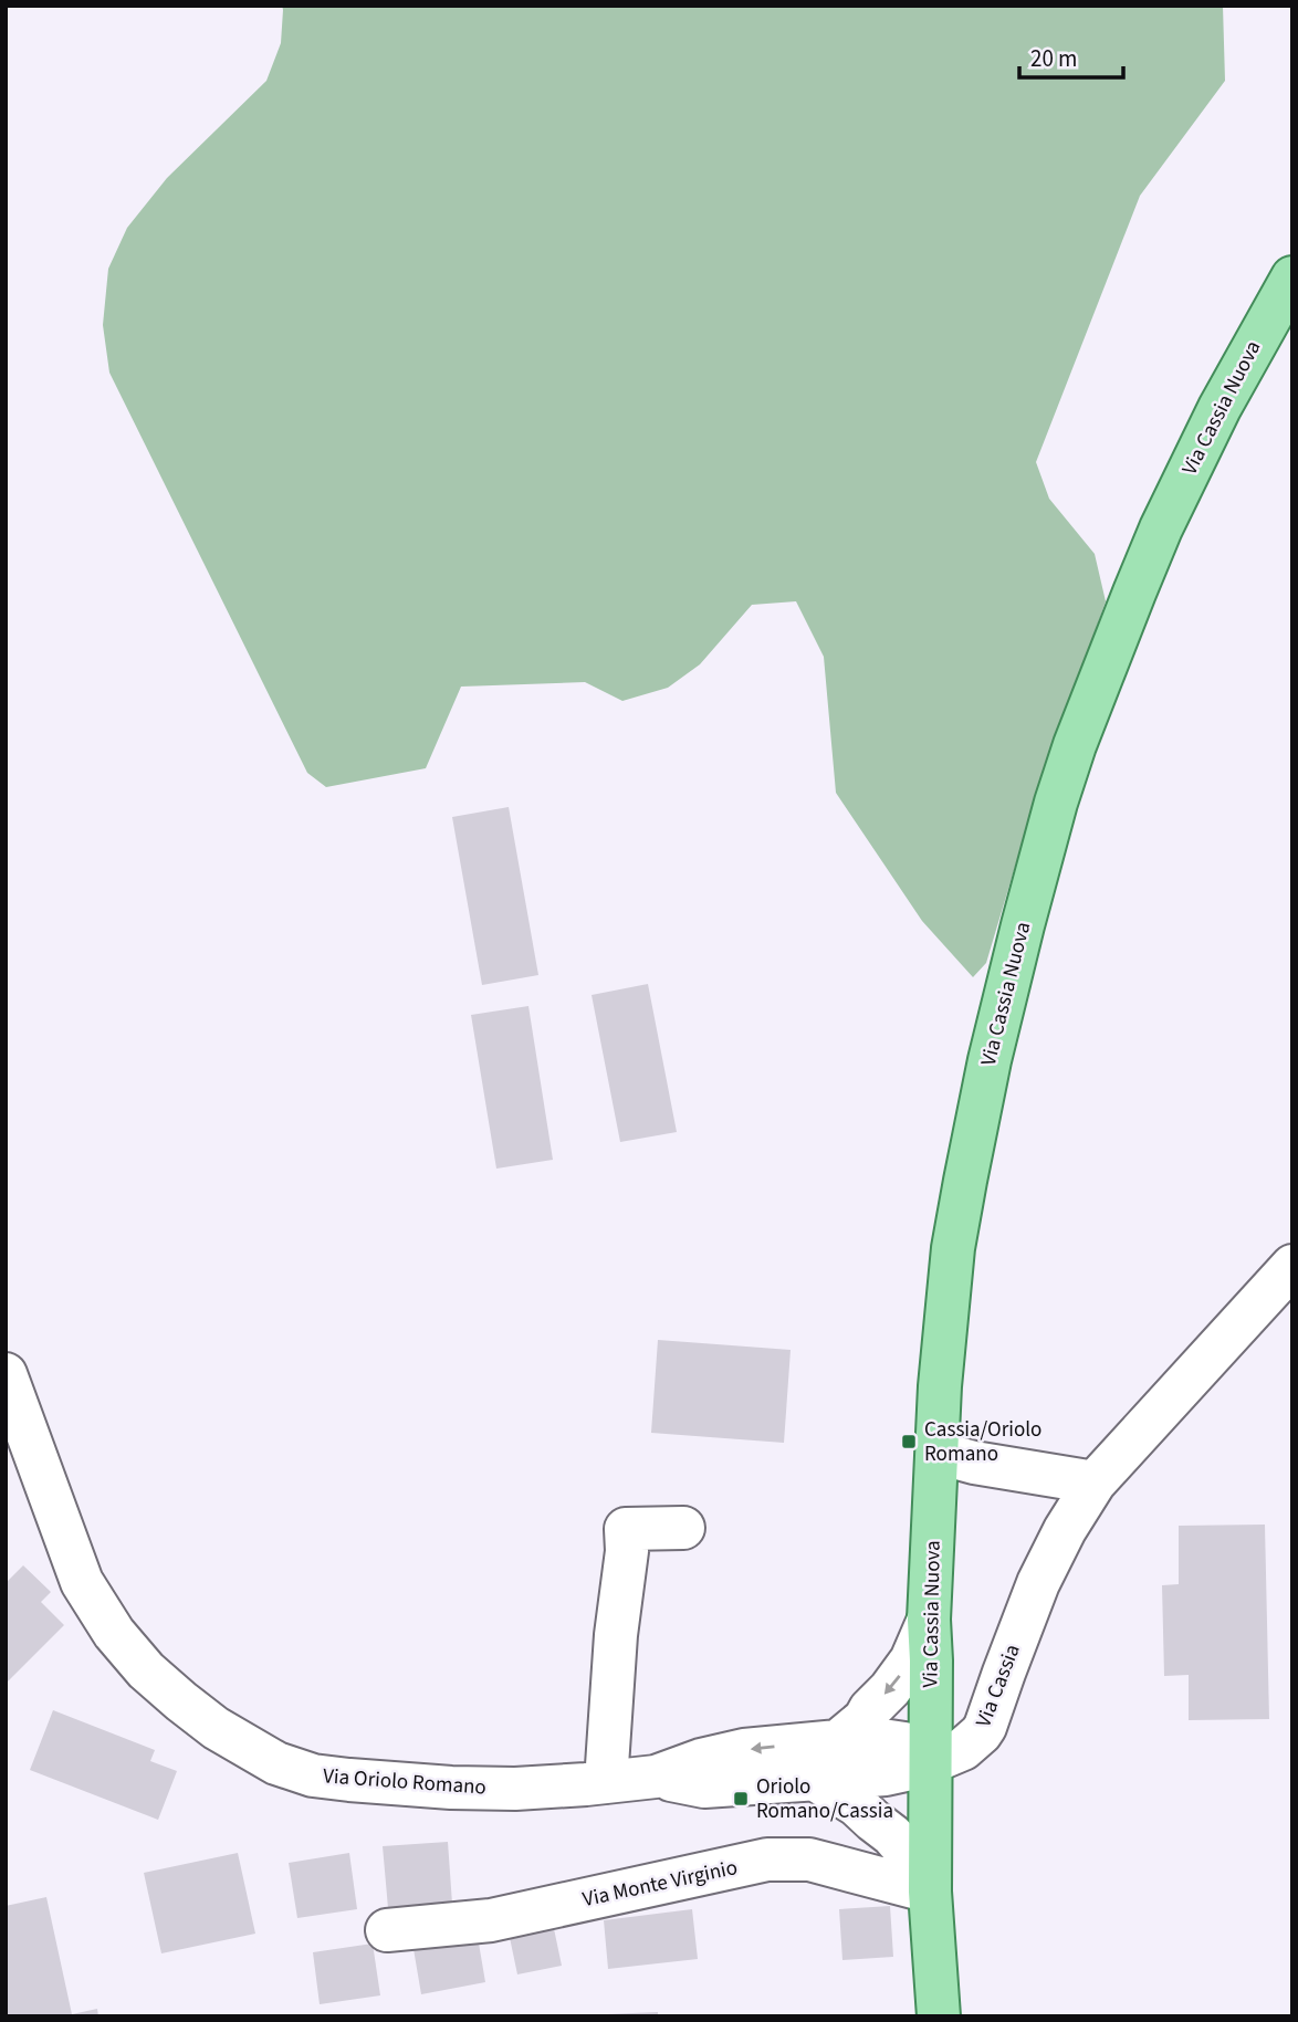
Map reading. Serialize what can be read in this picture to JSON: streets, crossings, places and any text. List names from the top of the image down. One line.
{"streets":{"main road":["Via Cassia Nuova"],"street":["Via Cassia","Via Oriolo Romano","Via Monte Virginio"]},"crossings":[["Via Cassia Nuova","Via Cassia"],["Via Cassia Nuova","Via Oriolo Romano"],["Via Cassia","Via Oriolo Romano"]],"places":{"transit":["Cassia/Oriolo Romano","Oriolo Romano/Cassia"]},"scale_bar":"20 m"}
